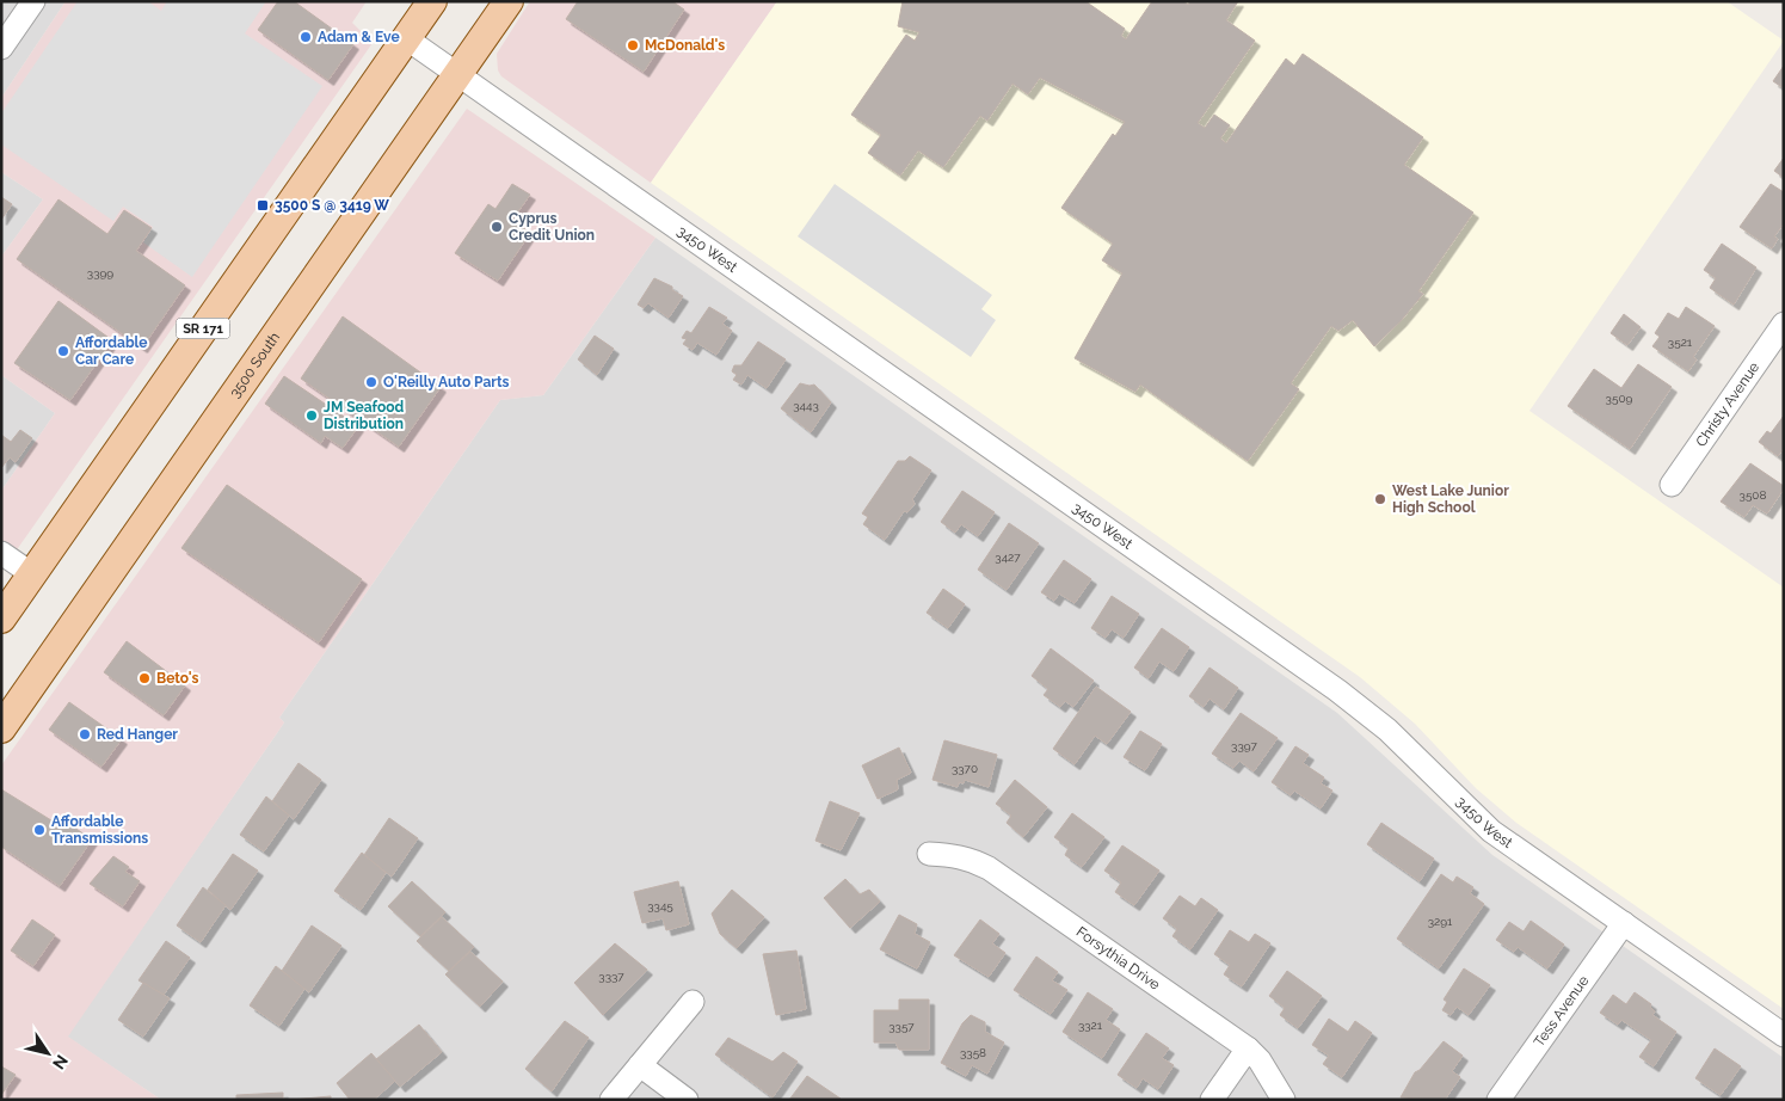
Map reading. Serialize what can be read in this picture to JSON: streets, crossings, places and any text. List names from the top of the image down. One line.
{"streets":{"main road":["SR 171","3500 South"],"street":["3450 West","Christy Avenue","Forsythia Drive","Tess Avenue"]},"crossings":[["3450 West","SR 171"],["3450 West","3500 South"],["3450 West","Tess Avenue"]],"places":{"other":["Adam & Eve","McDonald's","Cyprus Credit Union","Affordable Car Care","O'Reilly Auto Parts","JM Seafood Distribution","West Lake Junior High School","Beto's","Red Hanger","Affordable Transmissions"],"transit":["3500 S @ 3419 W"]},"house_numbers":["3399","3521","3509","3443","3508","3427","3397","3370","3345","3291","3337","3321","3357","3358"],"north":"bottom right"}
